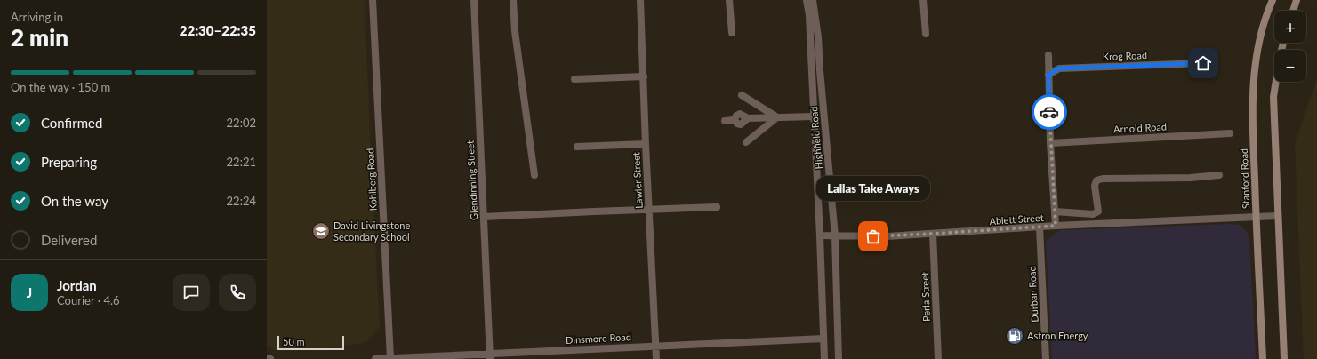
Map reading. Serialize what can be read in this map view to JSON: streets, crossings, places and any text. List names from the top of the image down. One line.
{"streets":{"main road":["Stanford Road"],"street":["Krog Road","Arnold Road","Highfield Road","Kohlberg Road","Glendinning Street","Lawler Street","Ablett Street","Durban Road","Perla Street","Dinsmore Road"]},"crossings":[["Highfield Road","Ablett Street"],["Highfield Road","Dinsmore Road"],["Stanford Road","Ablett Street"],["Kohlberg Road","Dinsmore Road"],["Glendinning Street","Dinsmore Road"],["Lawler Street","Dinsmore Road"],["Ablett Street","Durban Road"],["Ablett Street","Perla Street"]],"places":{"school or university":["David Livingstone Secondary School"],"other":["Lallas Take Aways"],"fuel station":["Astron Energy"]},"scale_bar":"50 m","page":{"heading":["2 min","Arriving in","22:30–22:35"],"panel":["Jordan","Courier · 4.6"],"map_buttons":["+","−"],"bar":"On the way · 150 m","list":[["Confirmed","22:02"],["Preparing","22:21"],["On the way","22:24"],"Delivered"],"bubble":"Lallas Take Aways","round":"J","scale":"50 m"}}
